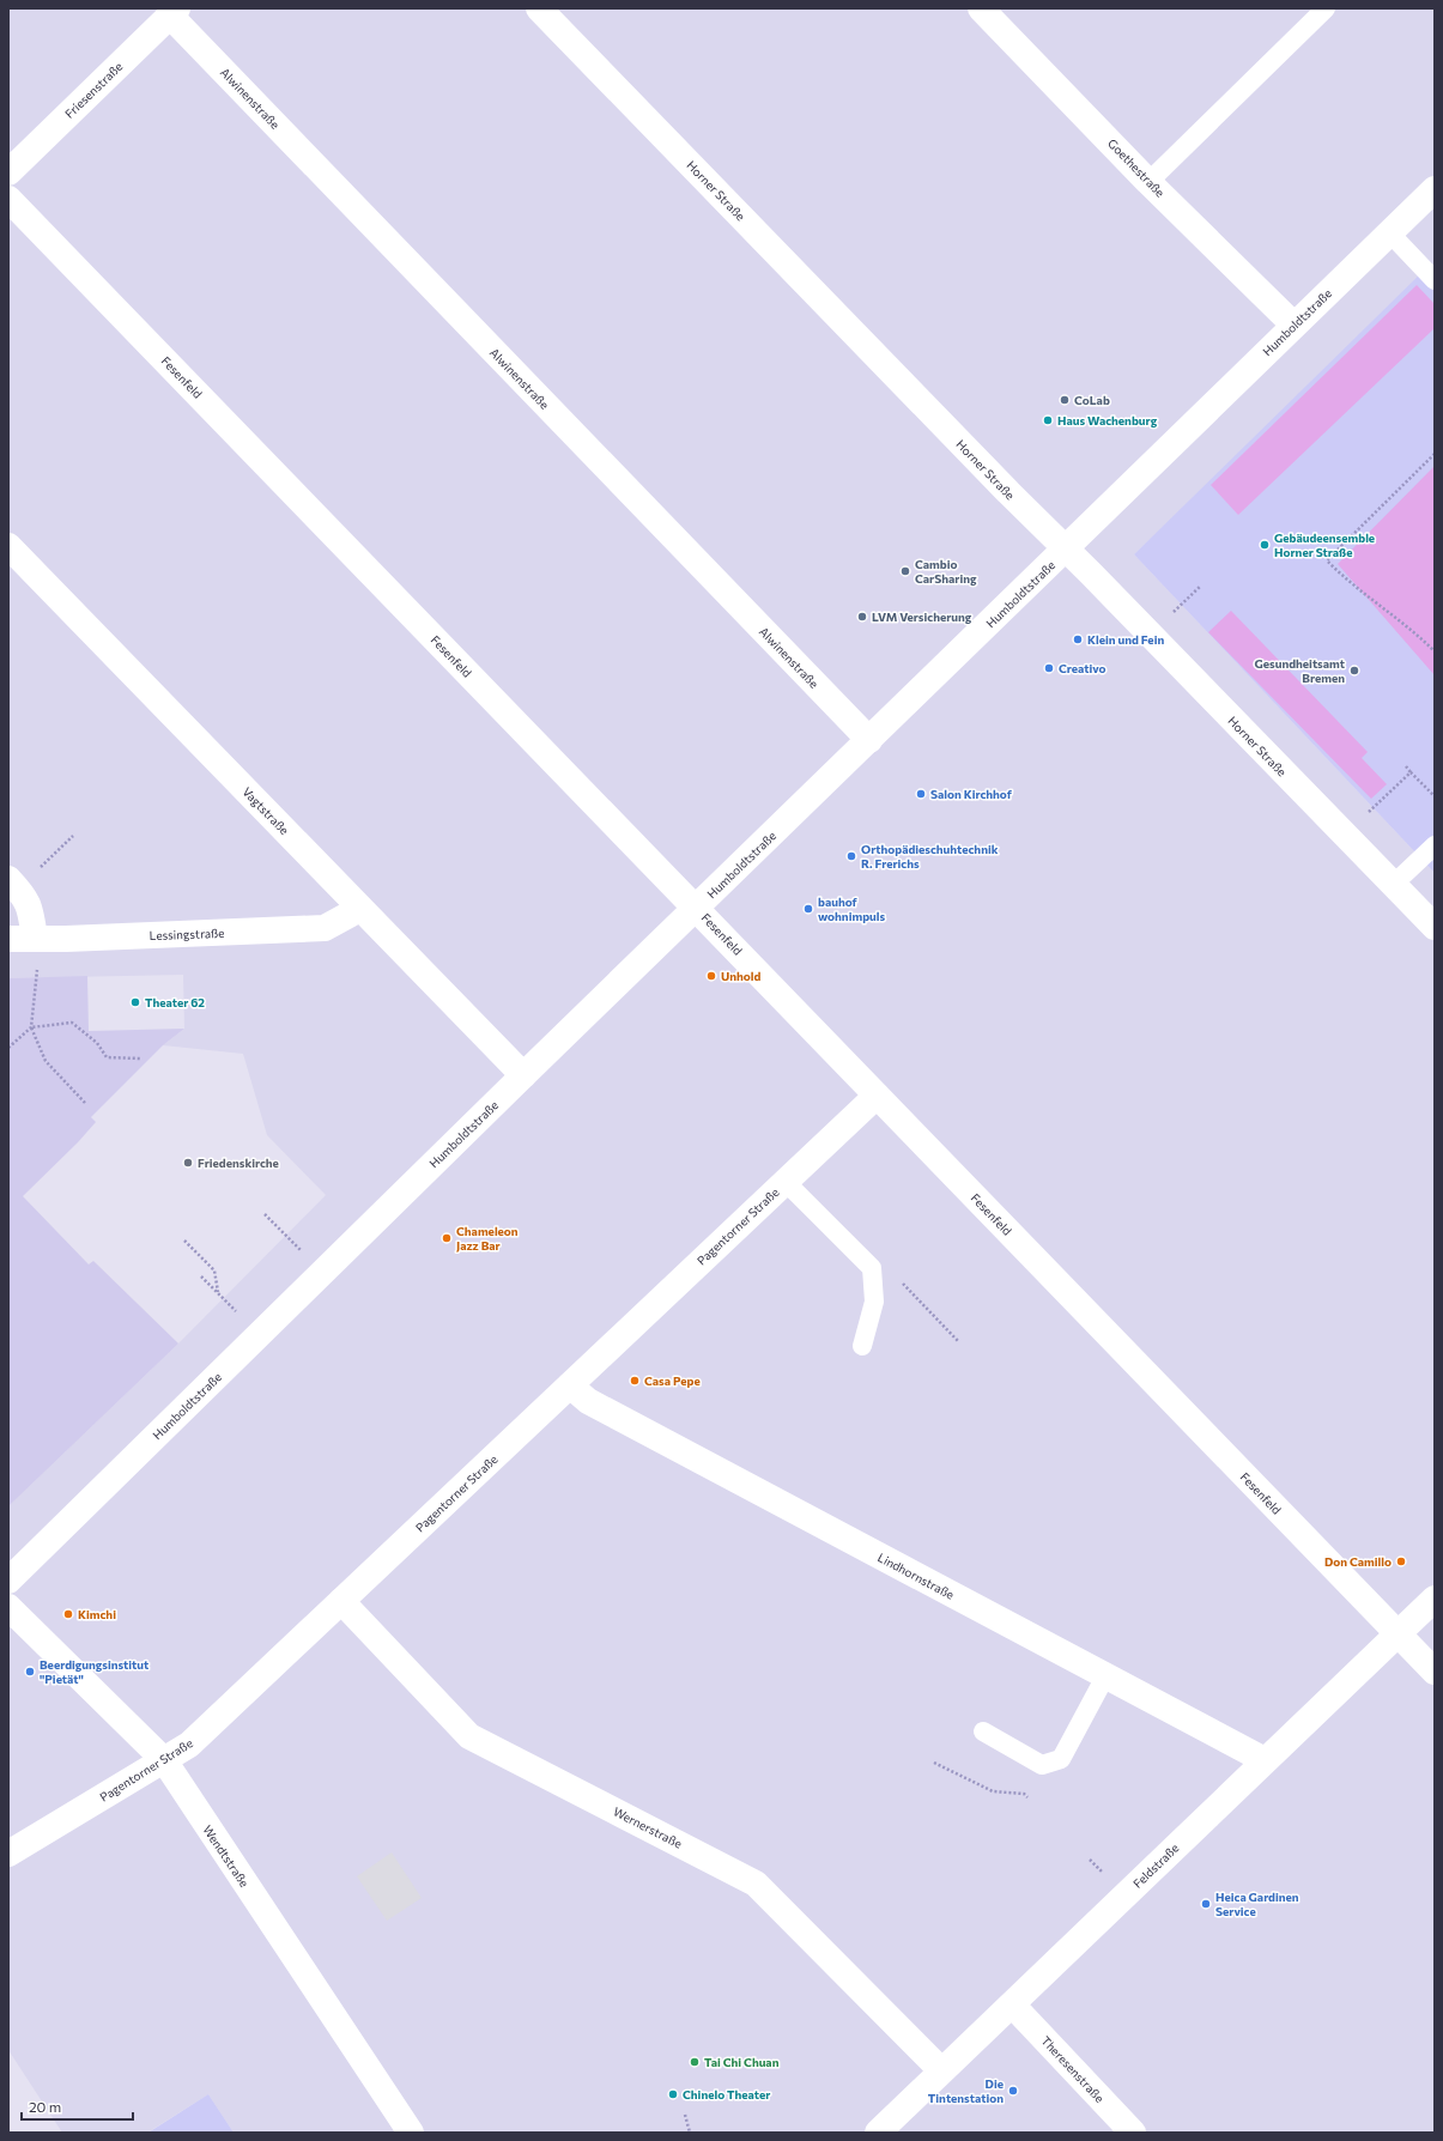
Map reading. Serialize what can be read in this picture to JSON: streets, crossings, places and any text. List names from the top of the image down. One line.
{"streets":{"street":["Friesenstraße","Alwinenstraße","Goethestraße","Horner Straße","Humboldtstraße","Fesenfeld","Vagtstraße","Lessingstraße","Pagentorner Straße","Lindhornstraße","Wernerstraße","Wendtstraße","Feldstraße","Theresenstraße"]},"crossings":[["Friesenstraße","Alwinenstraße"],["Alwinenstraße","Humboldtstraße"],["Goethestraße","Humboldtstraße"],["Horner Straße","Humboldtstraße"],["Humboldtstraße","Fesenfeld"],["Humboldtstraße","Vagtstraße"],["Fesenfeld","Pagentorner Straße"],["Fesenfeld","Feldstraße"],["Vagtstraße","Lessingstraße"],["Pagentorner Straße","Lindhornstraße"],["Pagentorner Straße","Wernerstraße"],["Pagentorner Straße","Wendtstraße"],["Lindhornstraße","Feldstraße"],["Wernerstraße","Feldstraße"],["Feldstraße","Theresenstraße"]],"places":["CoLab","Haus Wachenburg","Gebäudeensemble Horner Straße","Cambio CarSharing","LVM Versicherung","Klein und Fein","Creativo","Gesundheitsamt Bremen","Salon Kirchhof","Orthopädieschuhtechnik R. Frerichs","bauhof wohnimpuls","Unhold","Theater 62","Friedenskirche","Chameleon Jazz Bar","Casa Pepe","Don Camillo","Kimchi","Beerdigungsinstitut \"Pietät\"","Heica Gardinen Service","Tai Chi Chuan","Die Tintenstation","Chinelo Theater"],"scale_bar":"20 m"}
